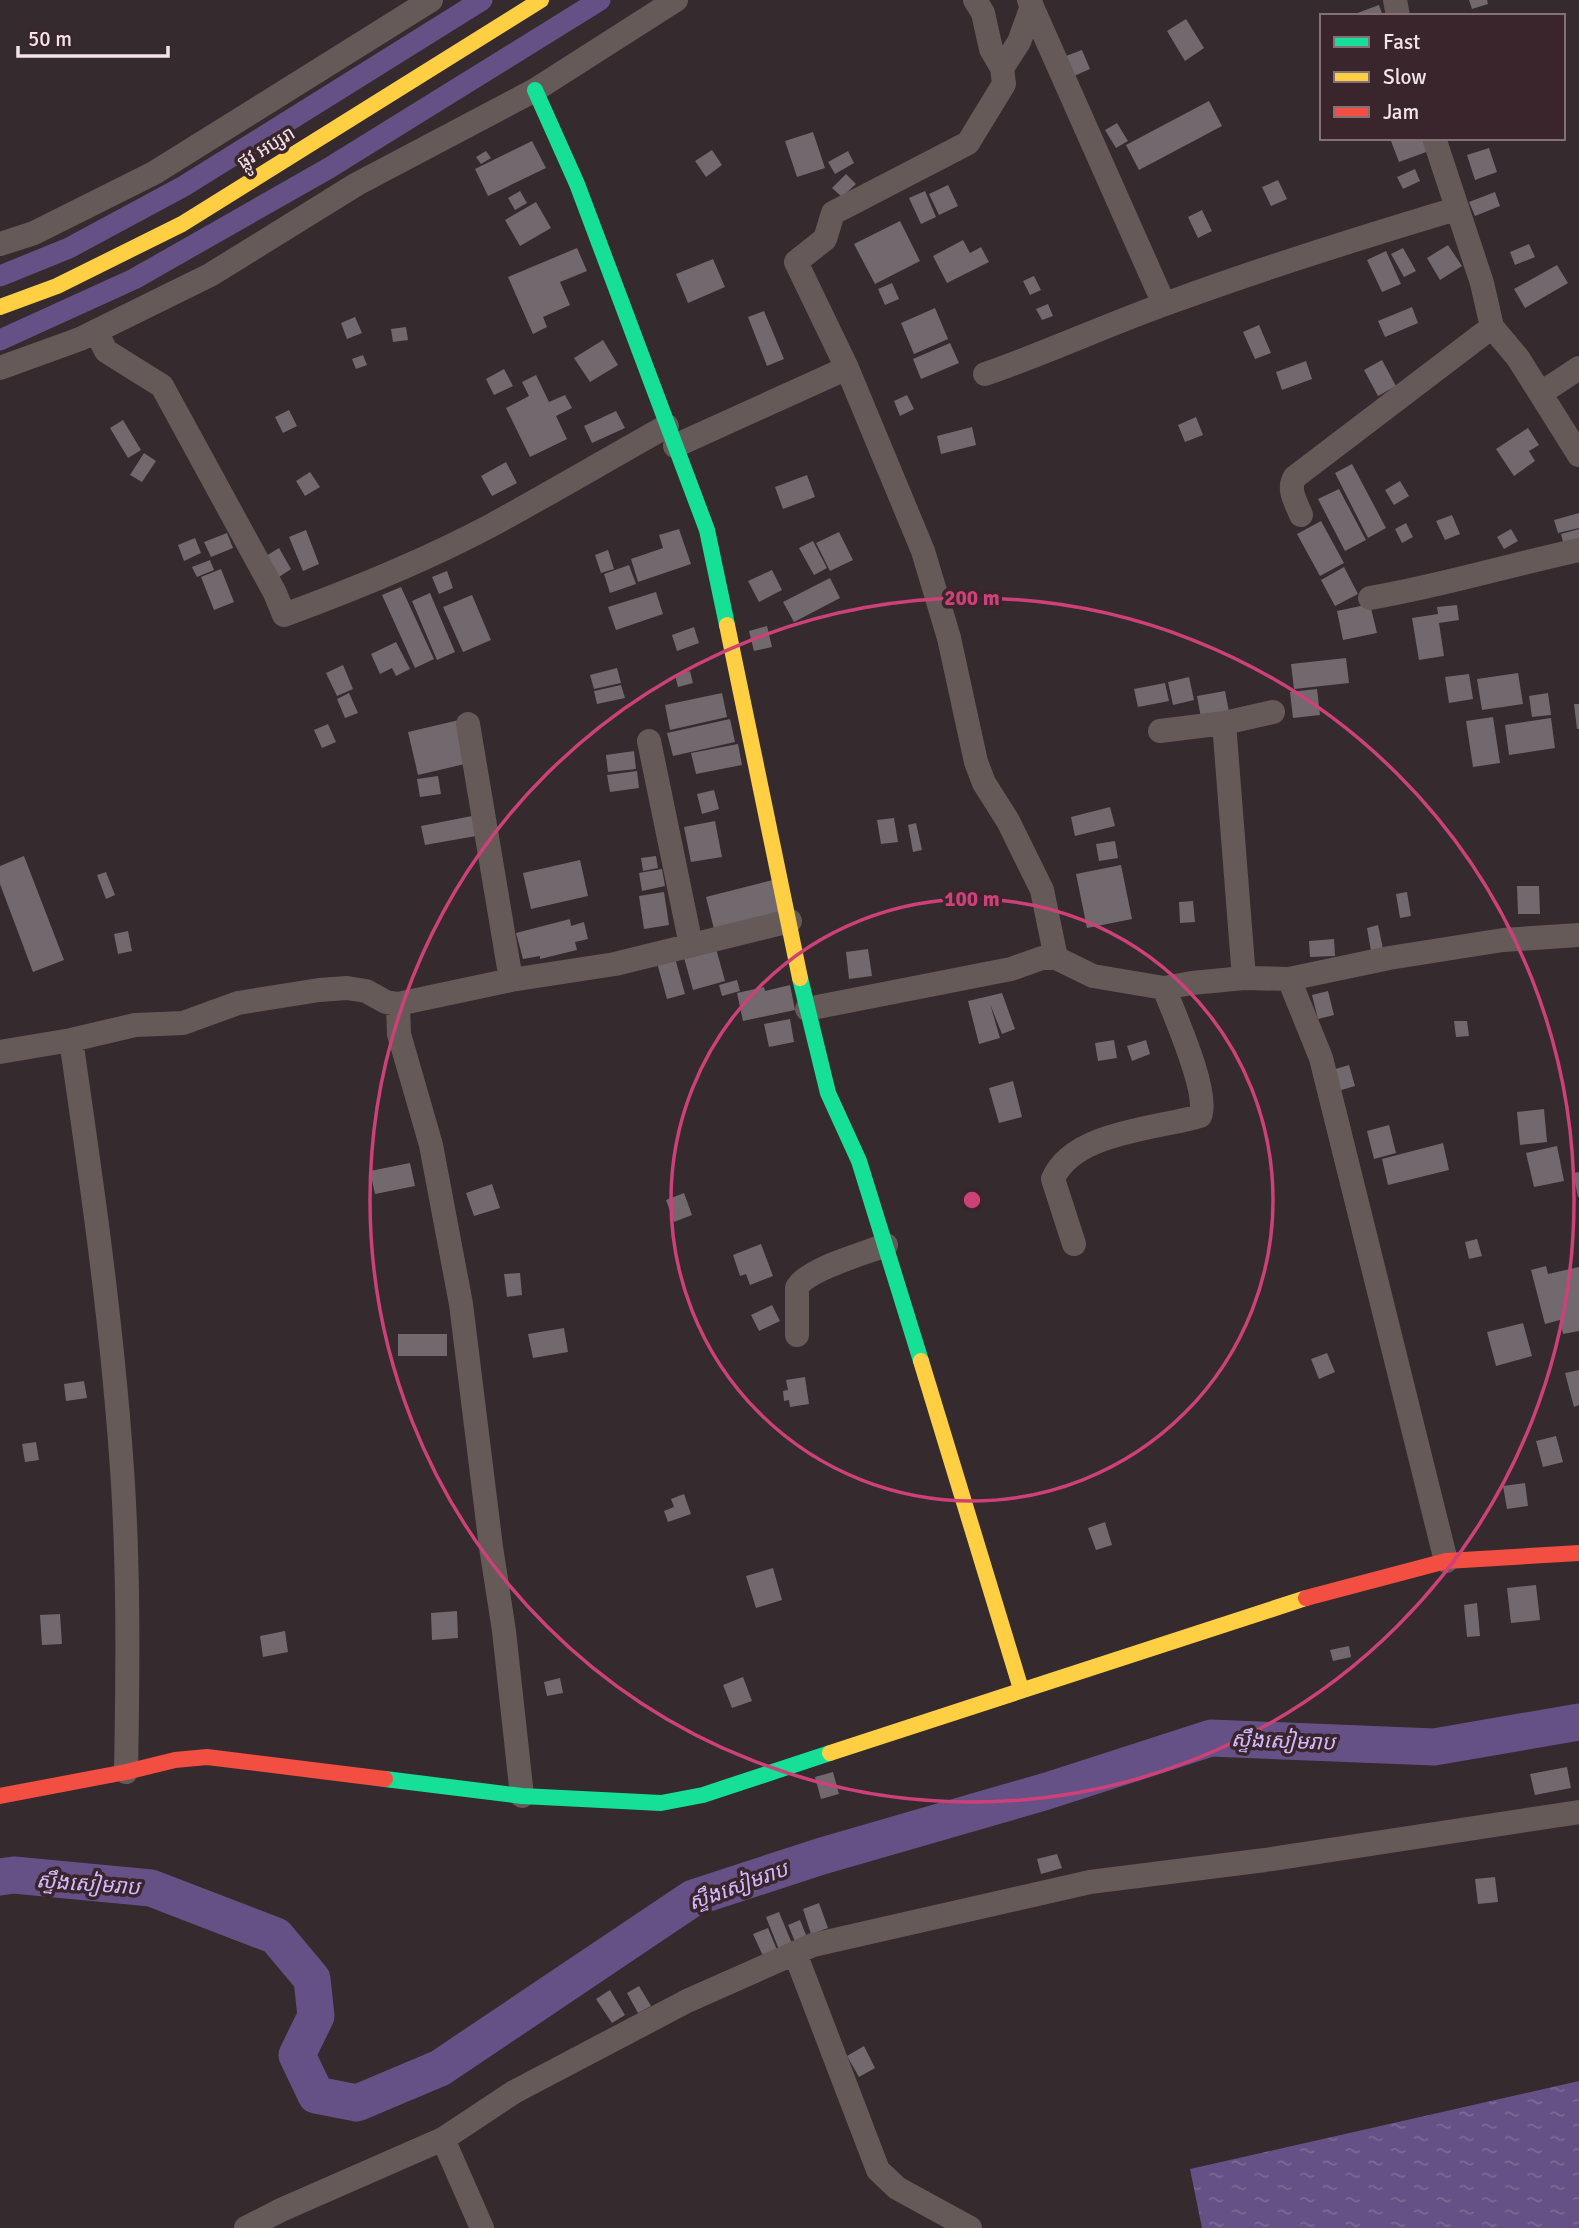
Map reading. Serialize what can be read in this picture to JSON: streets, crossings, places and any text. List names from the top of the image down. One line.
{"streets":{"street":["ផ្លូវ អប្សរា"]},"water":["ស្ទឹងសៀមរាប"],"legend":["Fast","Slow","Jam"],"scale_bar":"50 m","rings":["200 m","100 m"]}
